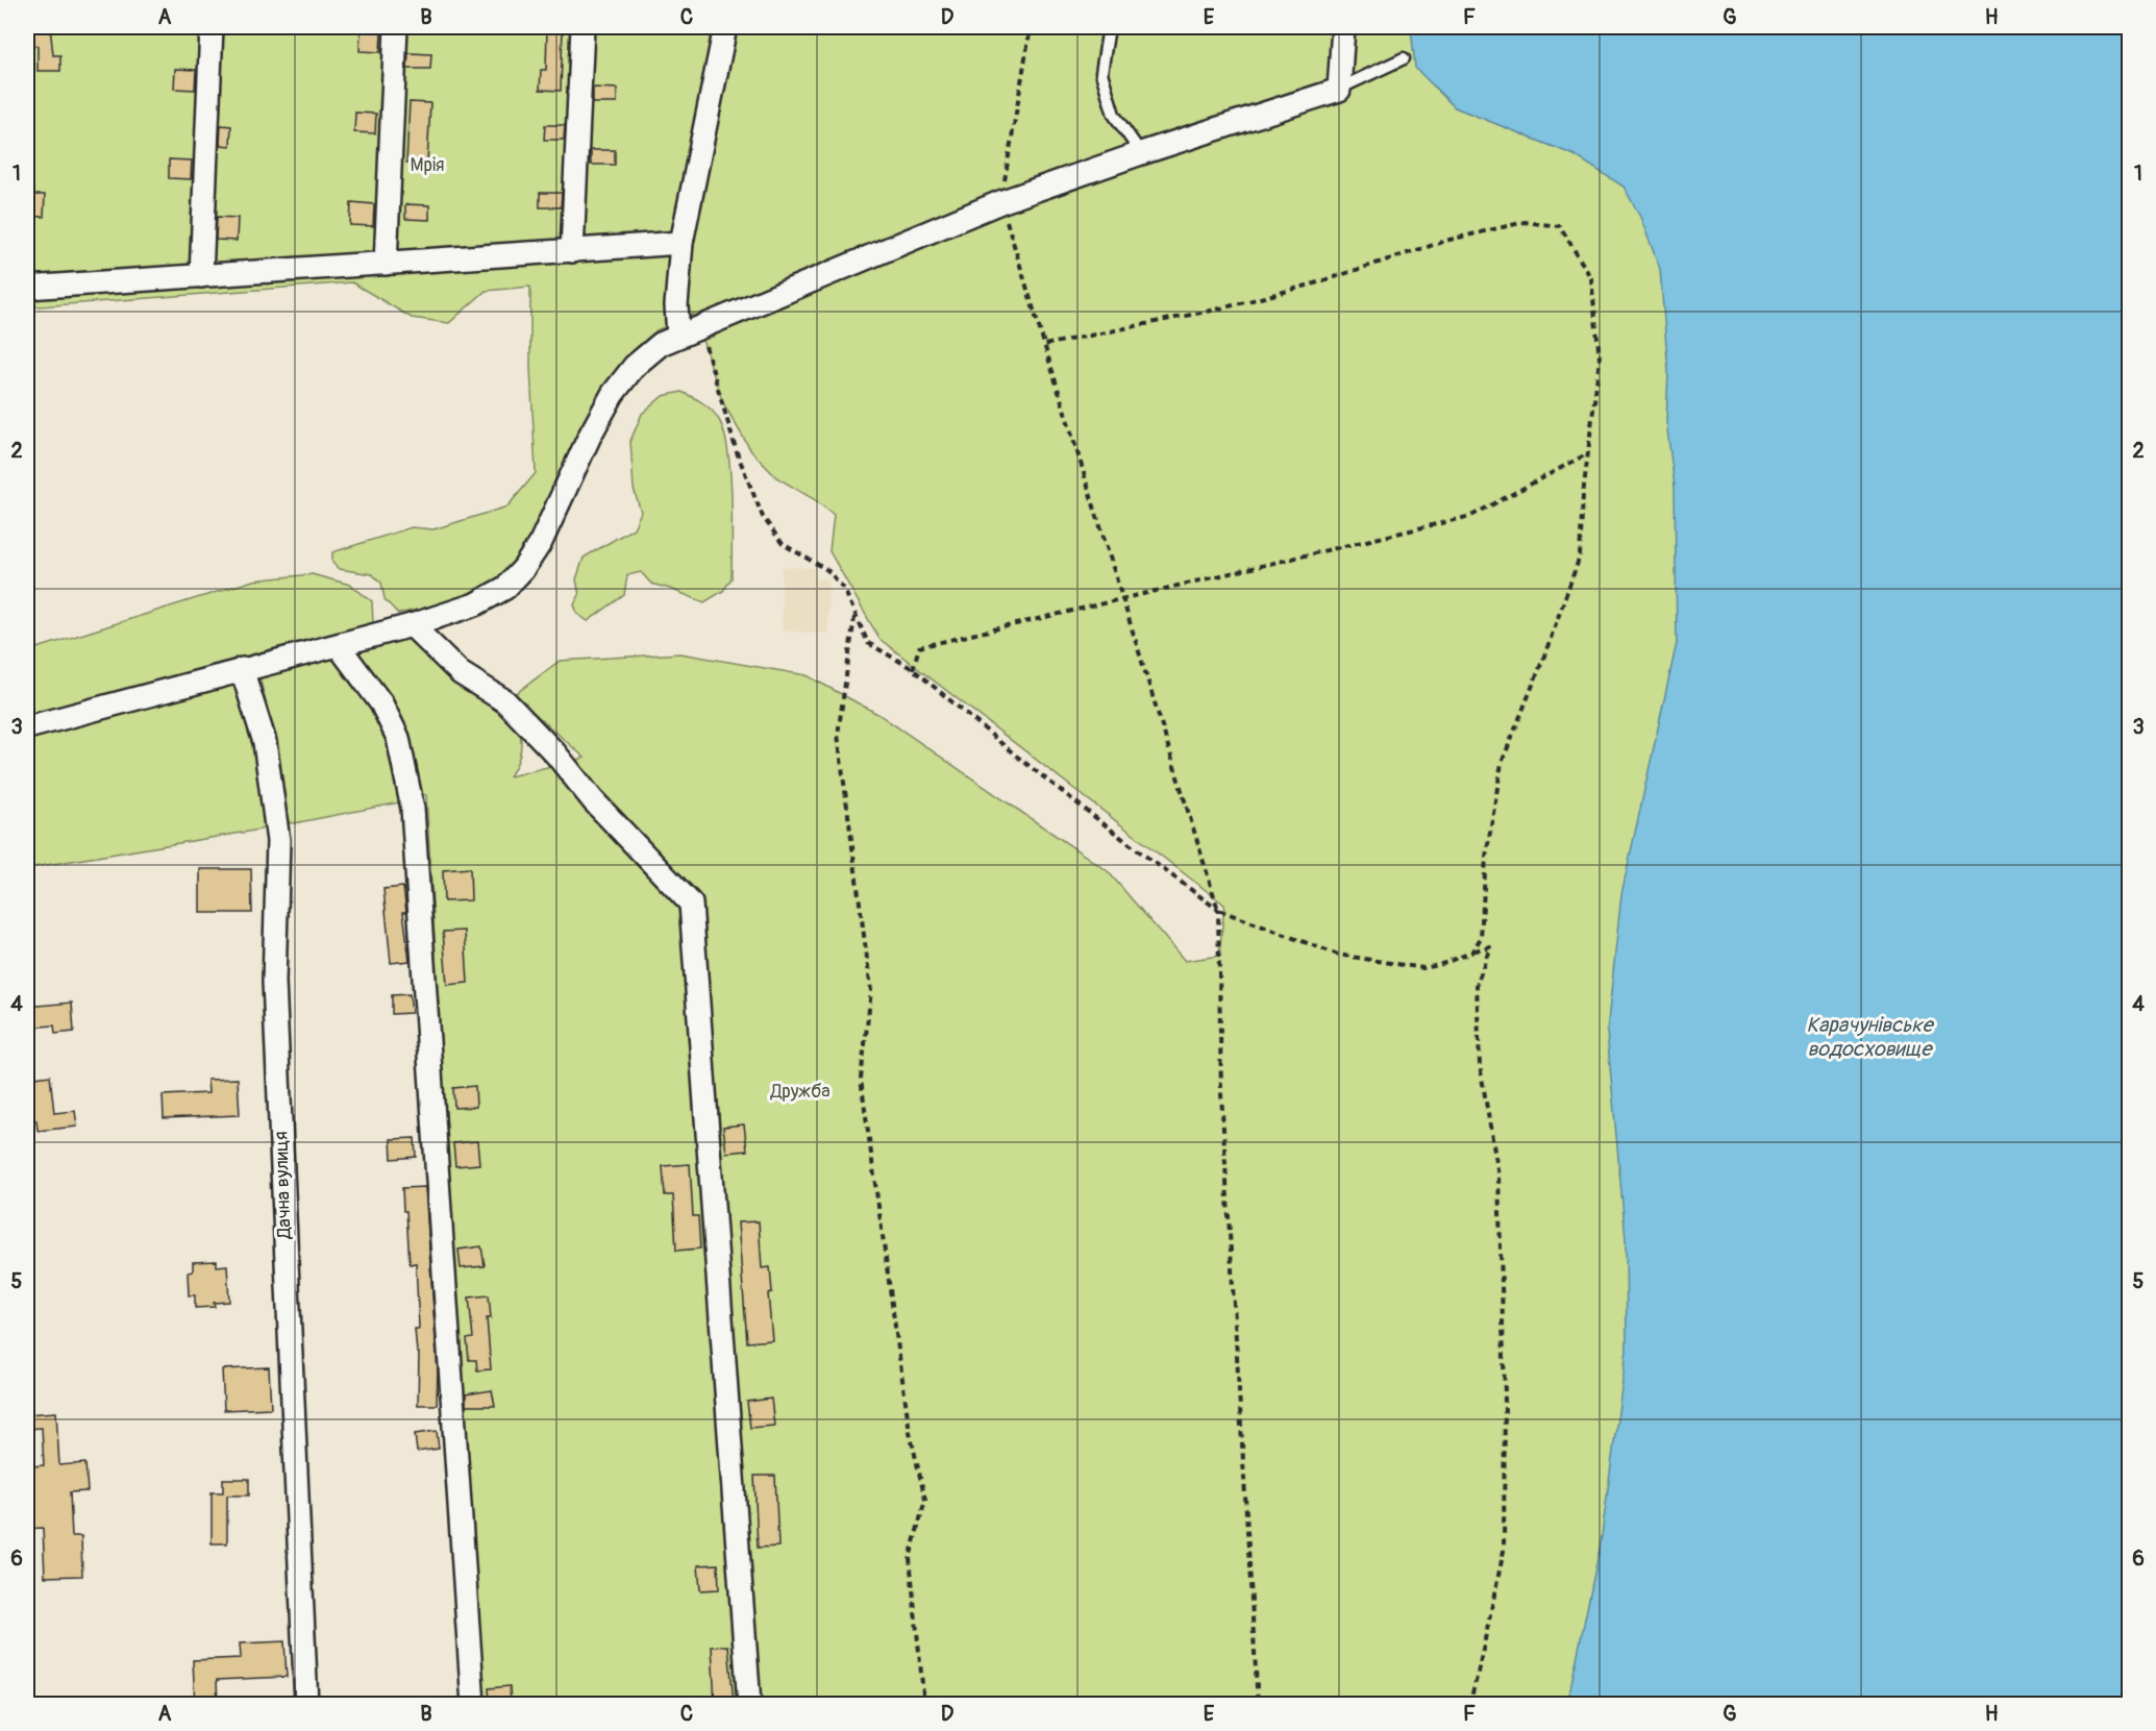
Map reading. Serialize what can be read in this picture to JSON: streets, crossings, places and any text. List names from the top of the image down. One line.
{"streets":{"street":["Дачна вулиця"]},"water":["Карачунівське водосховище"],"parks":["Мрія","Дружба"],"grid":{"columns":["A","B","C","D","E","F","G","H"],"rows":["1","2","3","4","5","6"]}}
